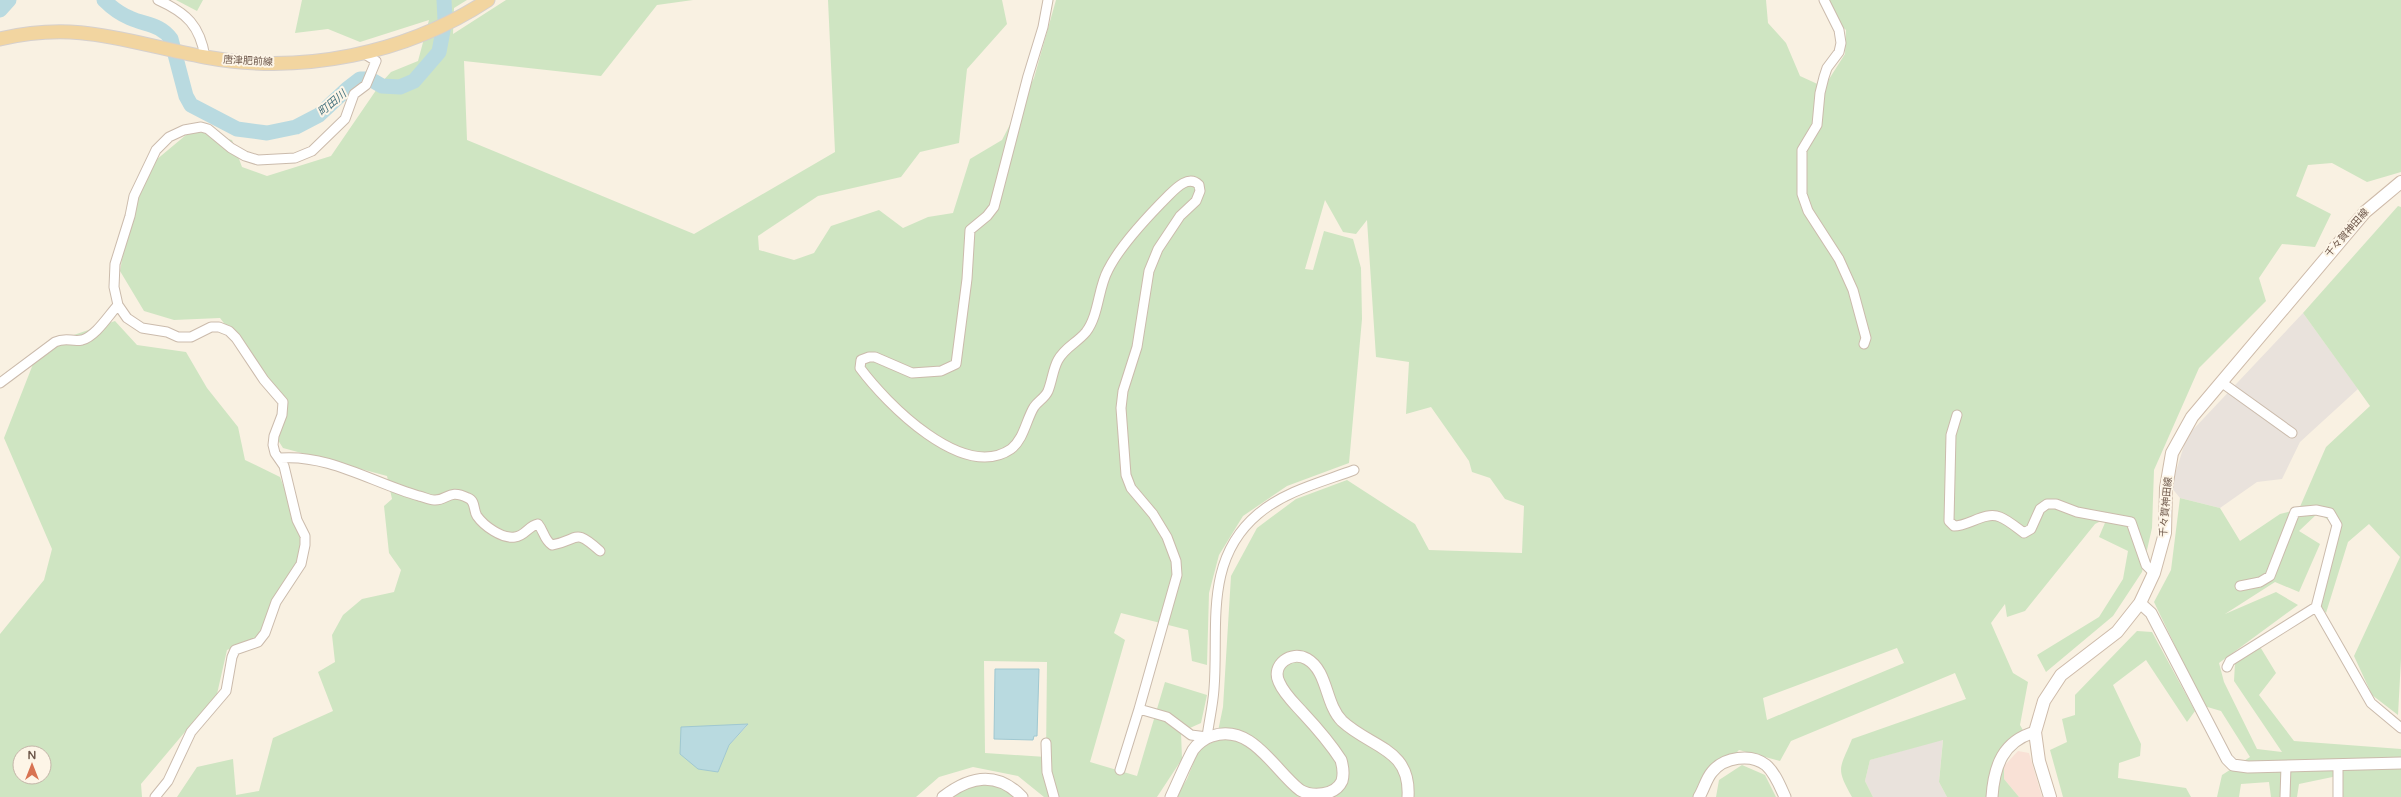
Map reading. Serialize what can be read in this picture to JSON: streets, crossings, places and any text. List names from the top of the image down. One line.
{"streets":{"main road":["唐津肥前線","千々賀神田線"]},"water":["町田川"],"north":"top"}
